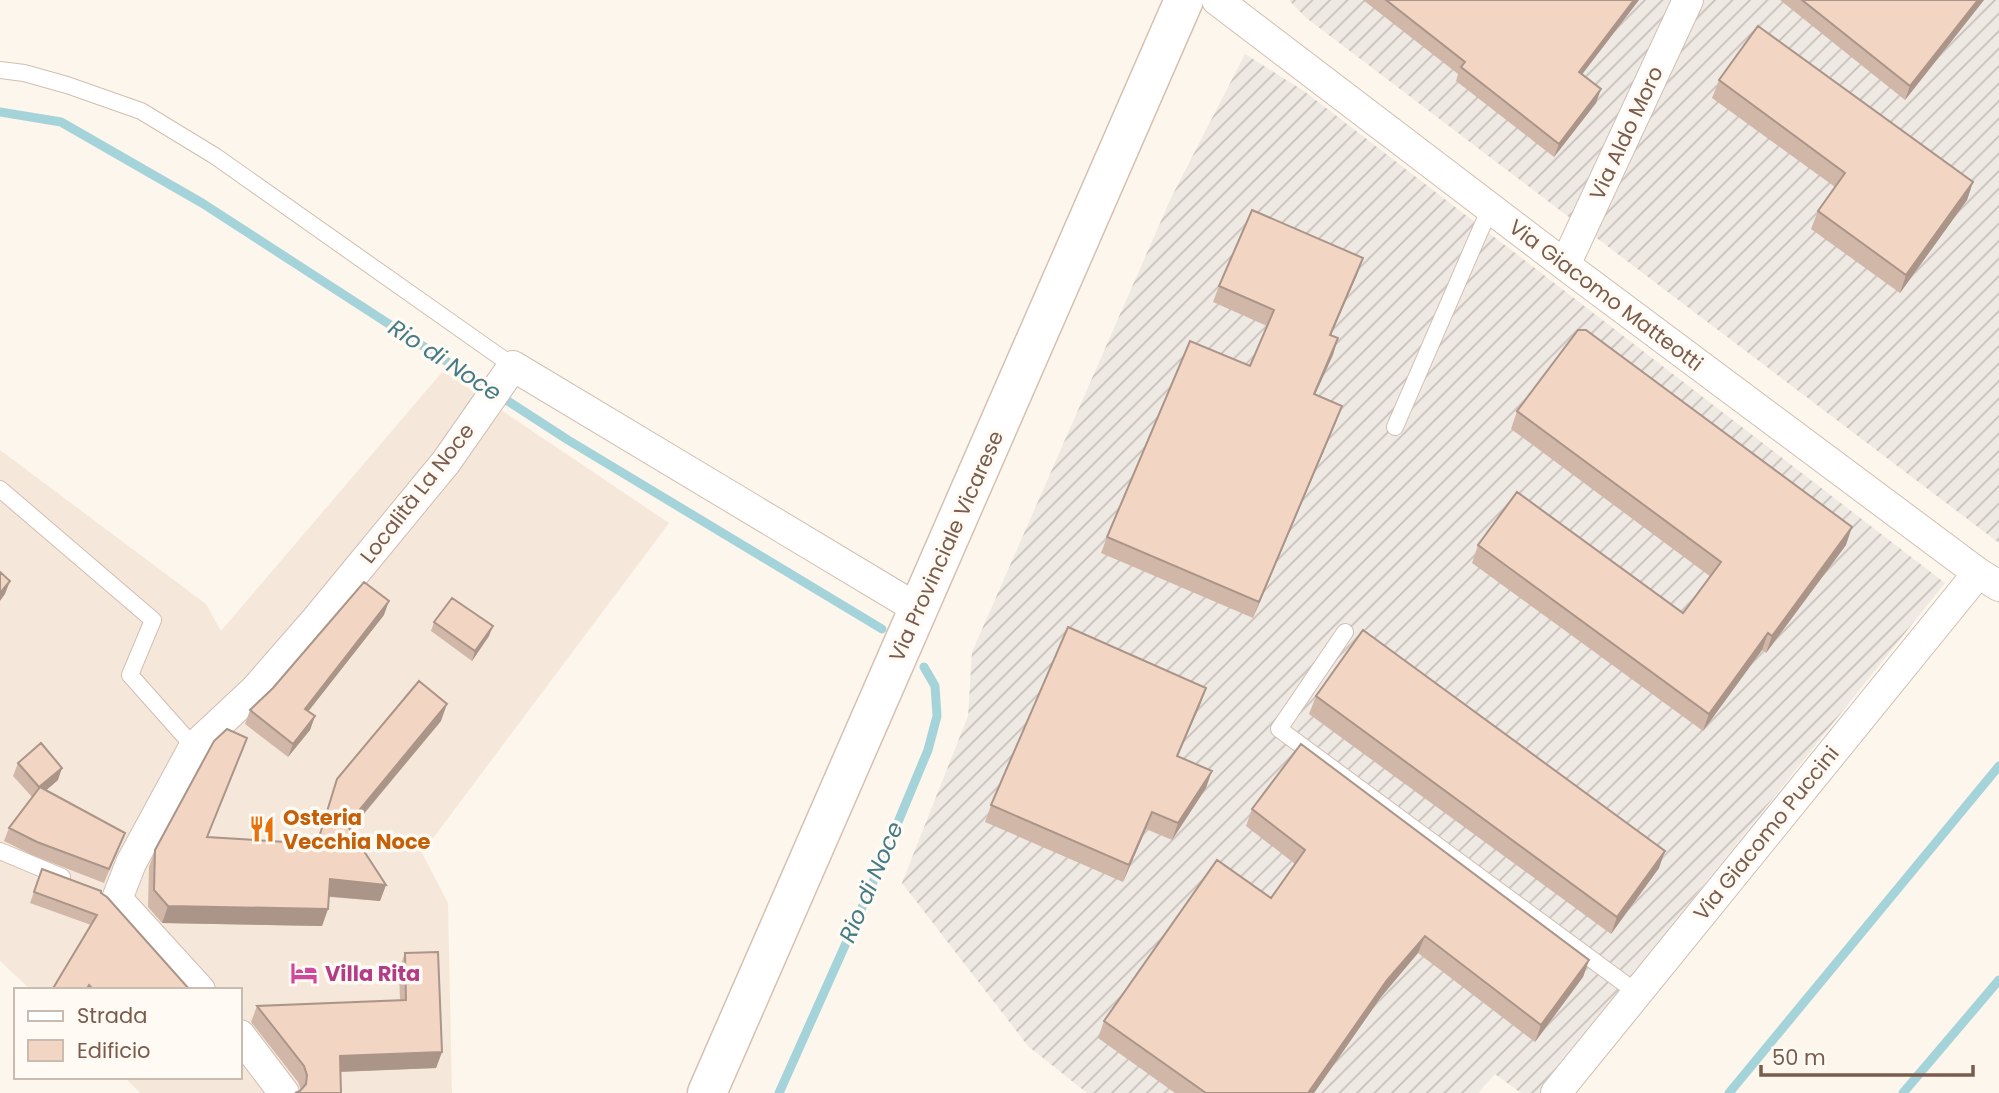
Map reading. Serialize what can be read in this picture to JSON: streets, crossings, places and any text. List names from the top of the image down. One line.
{"streets":{"main road":["Via Provinciale Vicarese"],"street":["Via Aldo Moro","Via Giacomo Matteotti","Località La Noce","Via Giacomo Puccini"]},"crossings":[["Via Aldo Moro","Via Giacomo Matteotti"],["Via Giacomo Matteotti","Via Giacomo Puccini"]],"water":["Rio di Noce"],"places":{"restaurant":["Osteria Vecchia Noce"],"hotel":["Villa Rita"]},"legend":["Strada","Edificio"],"scale_bar":"50 m"}
